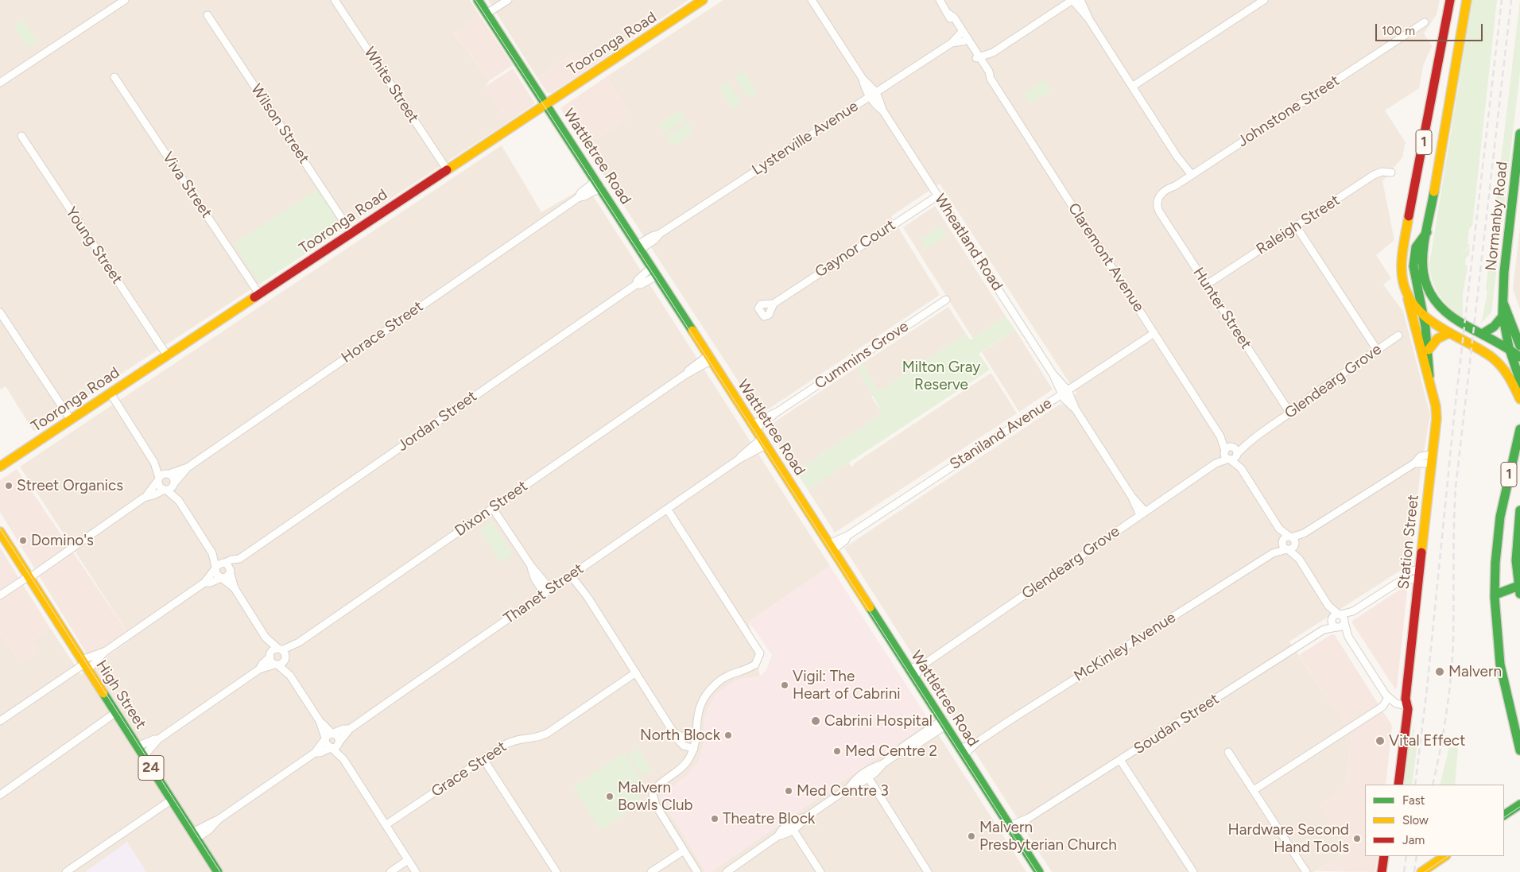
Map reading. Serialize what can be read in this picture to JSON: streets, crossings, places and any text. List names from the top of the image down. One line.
{"streets":{"main road":["Tooronga Road","1","Wattletree Road","Normanby Road","Station Street","High Street","24"],"street":["White Street","Johnstone Street","Wilson Street","Lysterville Avenue","Viva Street","Raleigh Street","Wheatland Road","Young Street","Gaynor Court","Claremont Avenue","Hunter Street","Horace Street","Cummins Grove","Glendearg Grove","Jordan Street","Staniland Avenue","Dixon Street","Thanet Street","McKinley Avenue","Soudan Street","Grace Street"]},"crossings":[["Tooronga Road","White Street"],["Tooronga Road","Wilson Street"],["Tooronga Road","Wattletree Road"],["Tooronga Road","Viva Street"],["Tooronga Road","Young Street"],["Johnstone Street","Hunter Street"],["Lysterville Avenue","Wattletree Road"],["Lysterville Avenue","Wheatland Road"],["Lysterville Avenue","Claremont Avenue"],["1","Normanby Road"],["1","Station Street"],["Wattletree Road","Horace Street"],["Wattletree Road","Cummins Grove"],["Wattletree Road","Glendearg Grove"],["Wattletree Road","Jordan Street"],["Wattletree Road","Staniland Avenue"],["Wattletree Road","Dixon Street"],["Wattletree Road","Thanet Street"],["Wattletree Road","McKinley Avenue"],["Wattletree Road","Soudan Street"],["Raleigh Street","Hunter Street"],["Wheatland Road","Gaynor Court"],["Wheatland Road","Glendearg Grove"],["Wheatland Road","Staniland Avenue"],["Claremont Avenue","Glendearg Grove"],["Claremont Avenue","Staniland Avenue"],["Hunter Street","Glendearg Grove"]],"parks":["Milton Gray Reserve"],"places":["Street Organics","Domino's","Malvern","Vigil: The Heart of Cabrini","Cabrini Hospital","North Block","Vital Effect","Med Centre 2","Med Centre 3","Malvern Bowls Club","Theatre Block","Malvern Presbyterian Church","Hardware Second Hand Tools"],"legend":["Fast","Slow","Jam"],"scale_bar":"100 m"}
